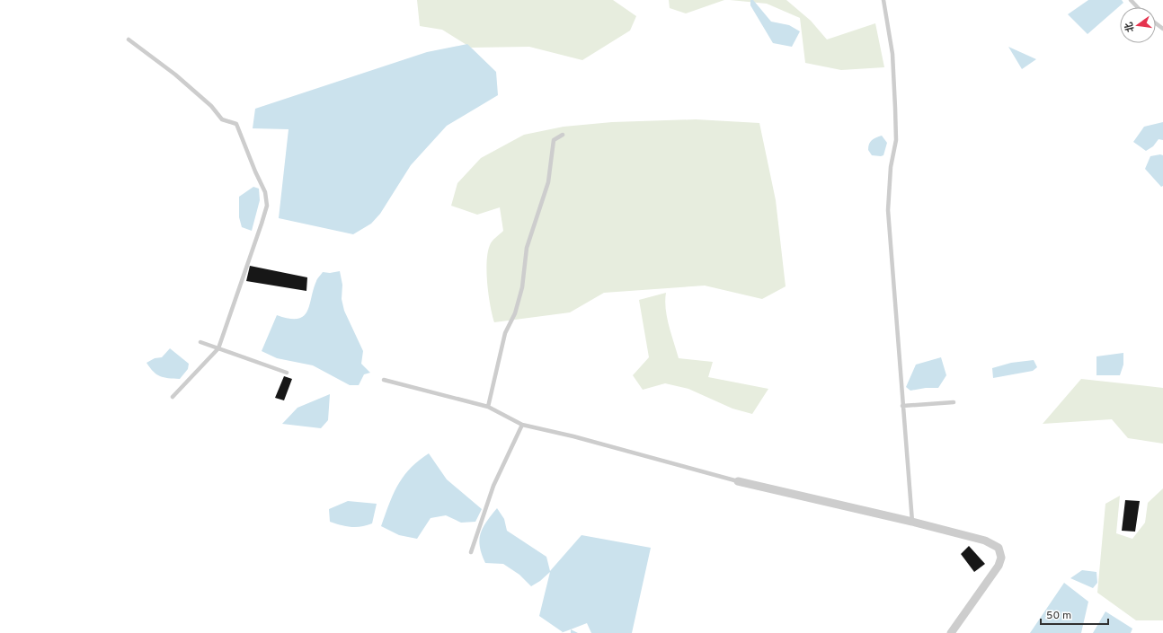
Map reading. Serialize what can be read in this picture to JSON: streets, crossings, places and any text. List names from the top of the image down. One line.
{"scale_bar":"50 m","north":"left"}
